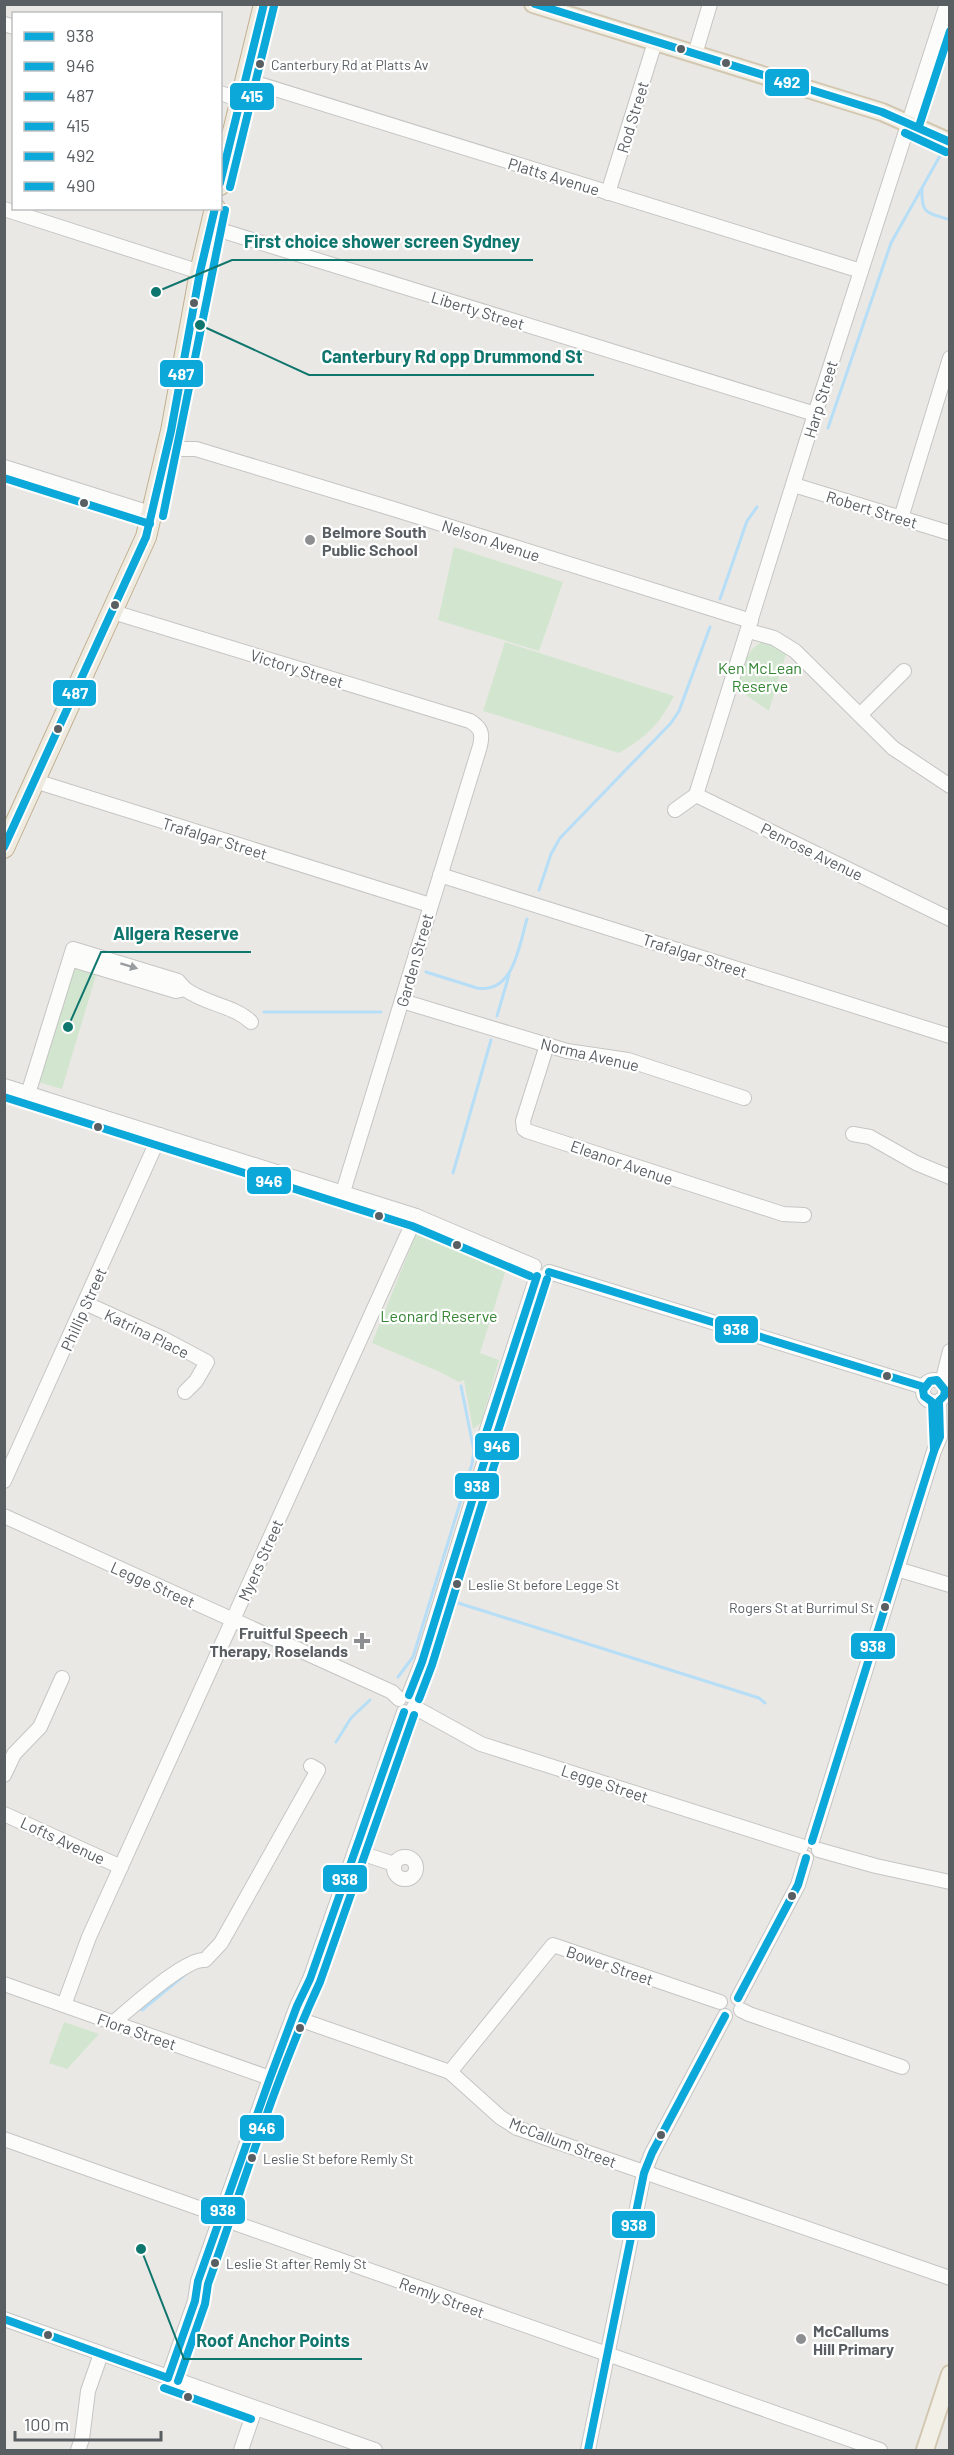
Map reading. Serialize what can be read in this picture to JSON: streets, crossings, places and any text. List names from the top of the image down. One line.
{"streets":{"street":["Rod Street","Platts Avenue","Liberty Street","Harp Street","Robert Street","Nelson Avenue","Victory Street","Trafalgar Street","Penrose Avenue","Garden Street","Norma Avenue","Eleanor Avenue","Phillip Street","Katrina Place","Myers Street","Legge Street","Lofts Avenue","Bower Street","Flora Street","McCallum Street","Remly Street"]},"crossings":[["Rod Street","Platts Avenue"],["Platts Avenue","Harp Street"],["Liberty Street","Harp Street"],["Harp Street","Robert Street"],["Harp Street","Nelson Avenue"],["Harp Street","Penrose Avenue"],["Victory Street","Garden Street"],["Trafalgar Street","Garden Street"],["Garden Street","Norma Avenue"],["Norma Avenue","Eleanor Avenue"],["Phillip Street","Katrina Place"],["Myers Street","Legge Street"],["Myers Street","Lofts Avenue"],["Myers Street","Flora Street"],["Bower Street","McCallum Street"]],"parks":["Ken McLean Reserve","Leonard Reserve"],"places":{"other":["Canterbury Rd at Platts Av","First choice shower screen Sydney","Canterbury Rd opp Drummond St","Belmore South Public School","Allgera Reserve","Leslie St before Legge St","Rogers St at Burrimul St","Leslie St before Remly St","Roof Anchor Points","Leslie St after Remly St","McCallums Hill Primary"],"health":["Fruitful Speech Therapy, Roselands"]},"lines":["transit line 487","transit line 492","transit line 415","transit line 490","transit line 946","transit line 938"],"legend":["938","946","487","415","492","490"],"scale_bar":"100 m"}
